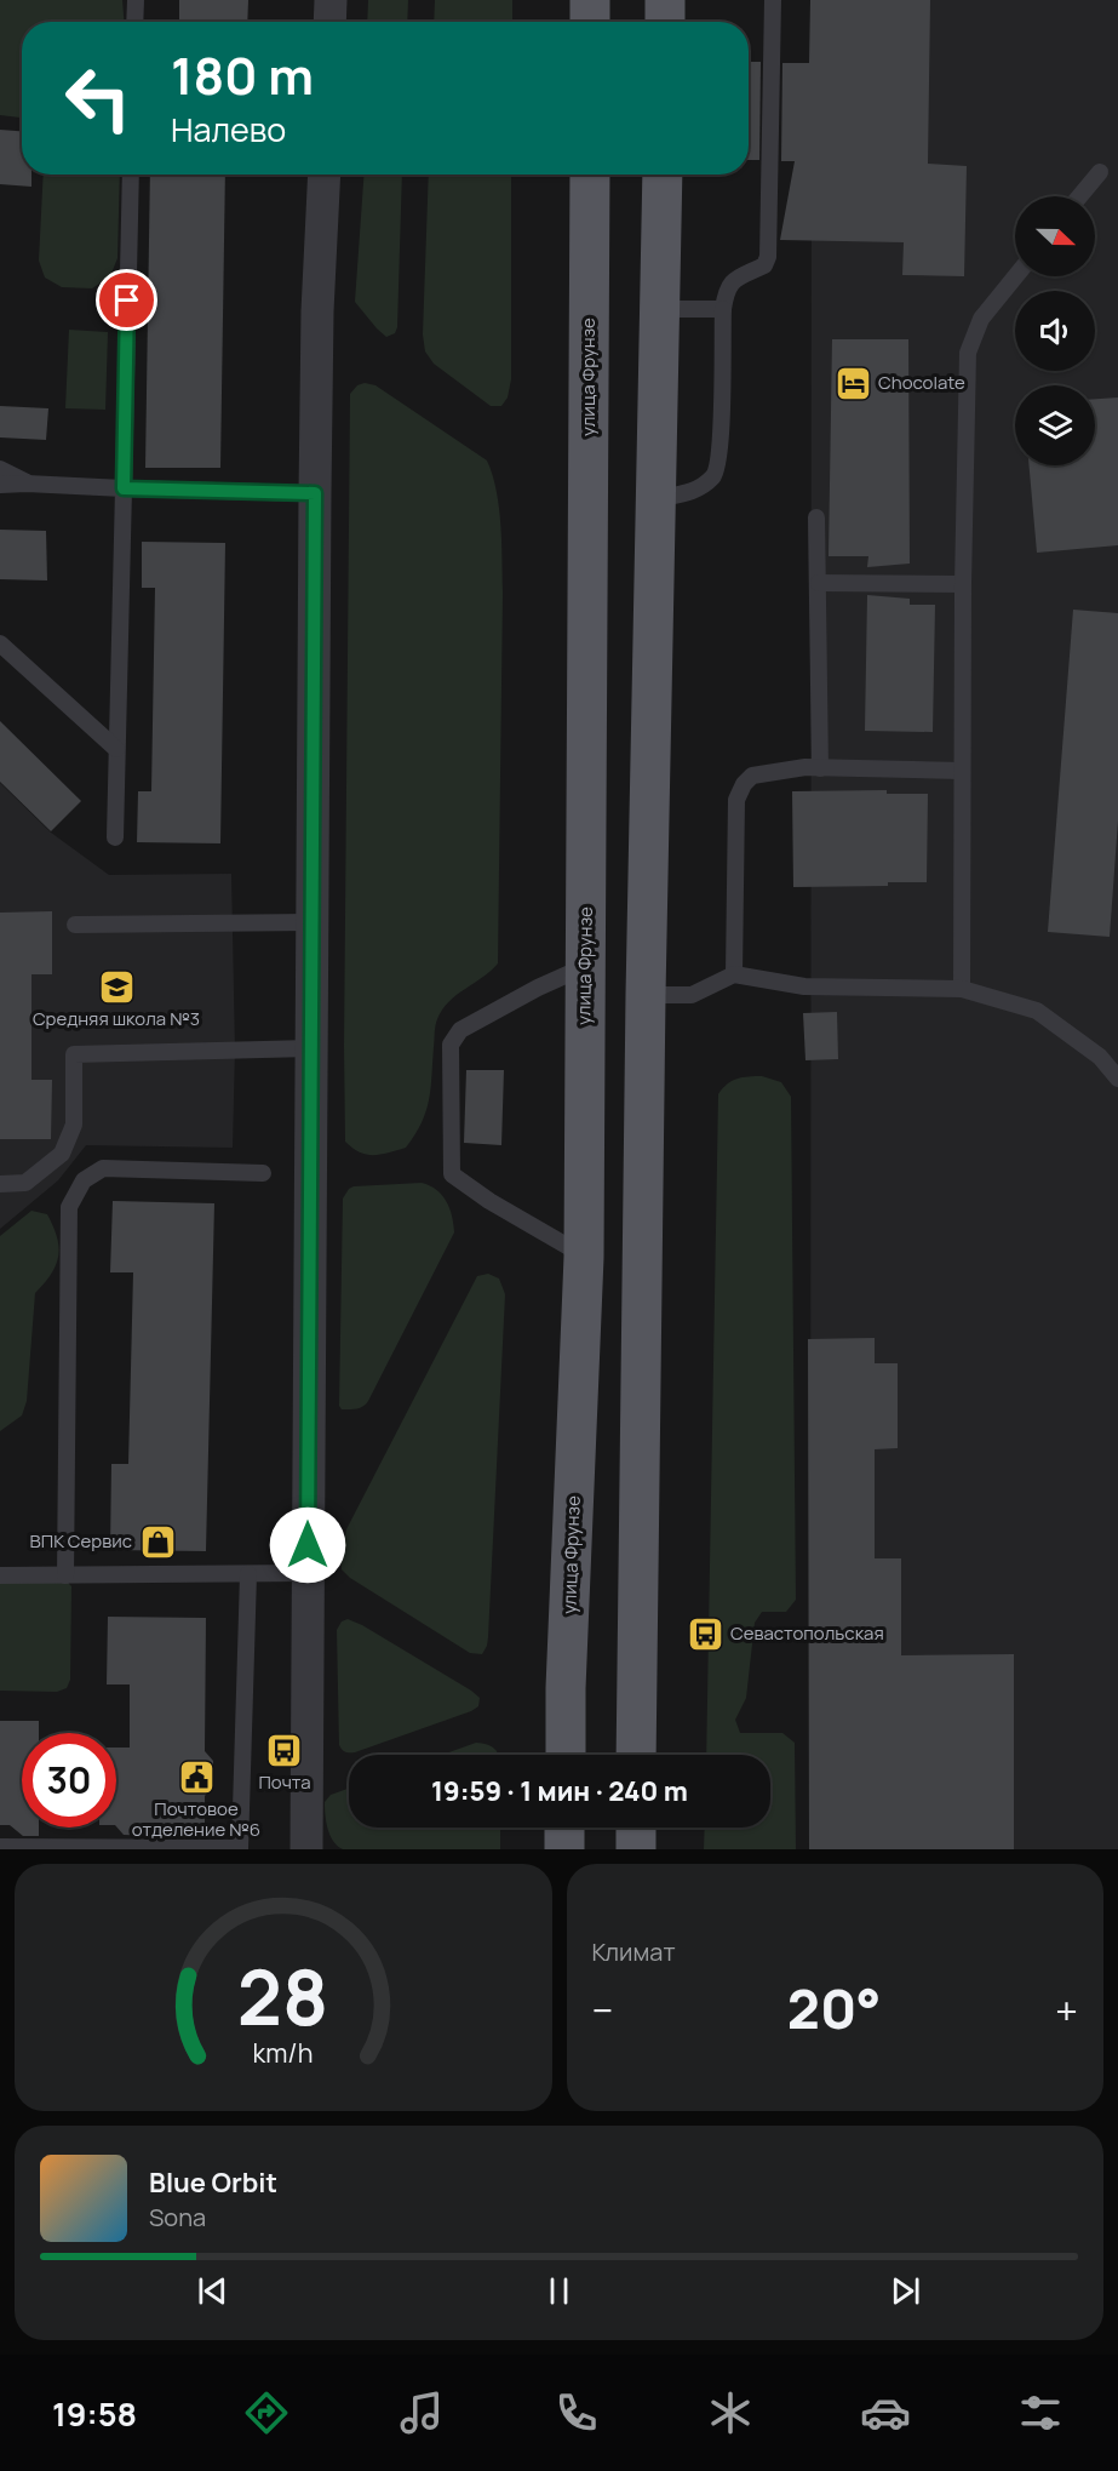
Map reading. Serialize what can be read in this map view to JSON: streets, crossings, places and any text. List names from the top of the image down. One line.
{"streets":{"main road":["улица Фрунзе"]},"places":{"hotel":["Chocolate"],"school or university":["Средняя школа №3"],"shop":["ВПК Сервис"],"bus stop":["Севастопольская","Почта"],"public building":["Почтовое отделение №6"]},"north":"right","page":{"turn":["180 m","Налево"],"limit":"30","trip":"19:59 · 1 мин · 240 m","tile":"Климат","heat":["−","20°","+"],"song":["Blue Orbit","Sona"],"tabs":"19:58","gauge":["28","km/h"]}}
